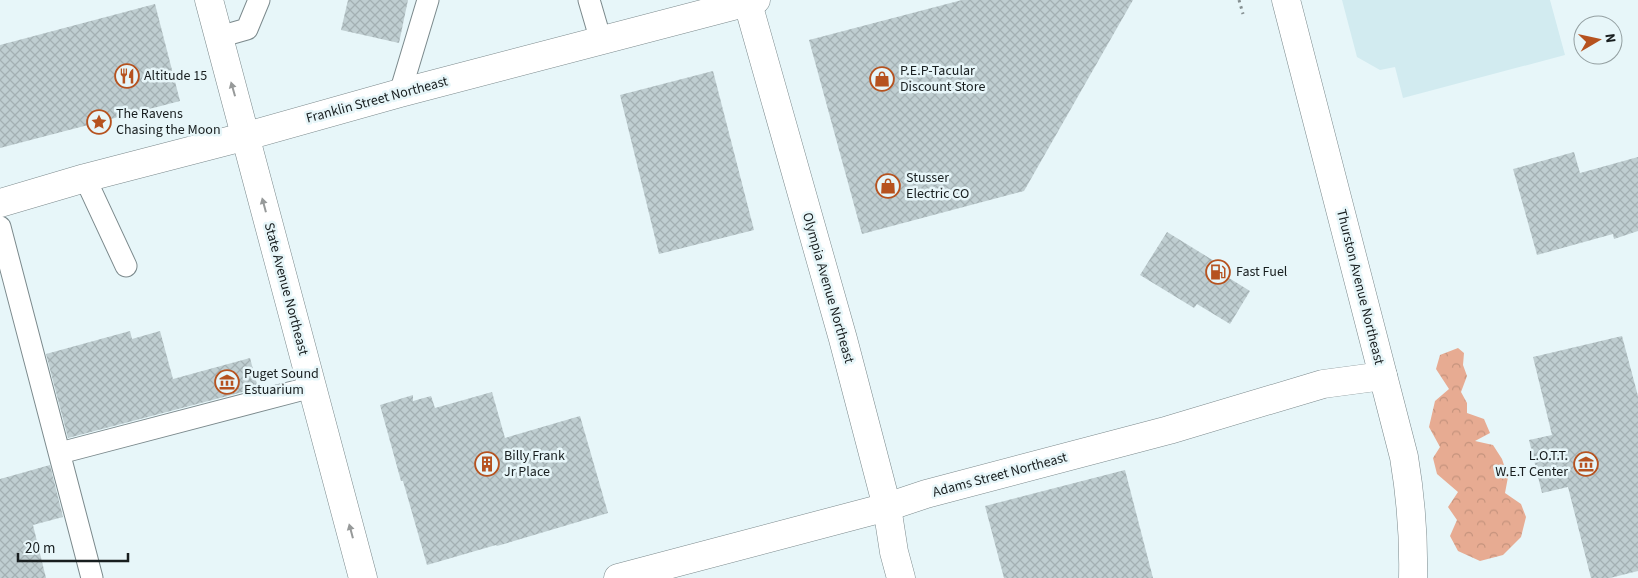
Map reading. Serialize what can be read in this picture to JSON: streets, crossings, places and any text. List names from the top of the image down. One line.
{"streets":{"street":["Franklin Street Northeast","Thurston Avenue Northeast","Olympia Avenue Northeast","State Avenue Northeast","Adams Street Northeast"]},"crossings":[["Franklin Street Northeast","Olympia Avenue Northeast"],["Franklin Street Northeast","State Avenue Northeast"],["Thurston Avenue Northeast","Adams Street Northeast"],["Olympia Avenue Northeast","Adams Street Northeast"]],"one_way":["State Avenue Northeast"],"places":{"restaurant":["Altitude 15"],"shop":["P.E.P-Tacular Discount Store","Stusser Electric CO"],"place":["The Ravens Chasing the Moon"],"fuel station":["Fast Fuel"],"museum":["Puget Sound Estuarium","L.O.T.T. W.E.T Center"],"building":["Billy Frank Jr Place"]},"scale_bar":"20 m","north":"right"}
